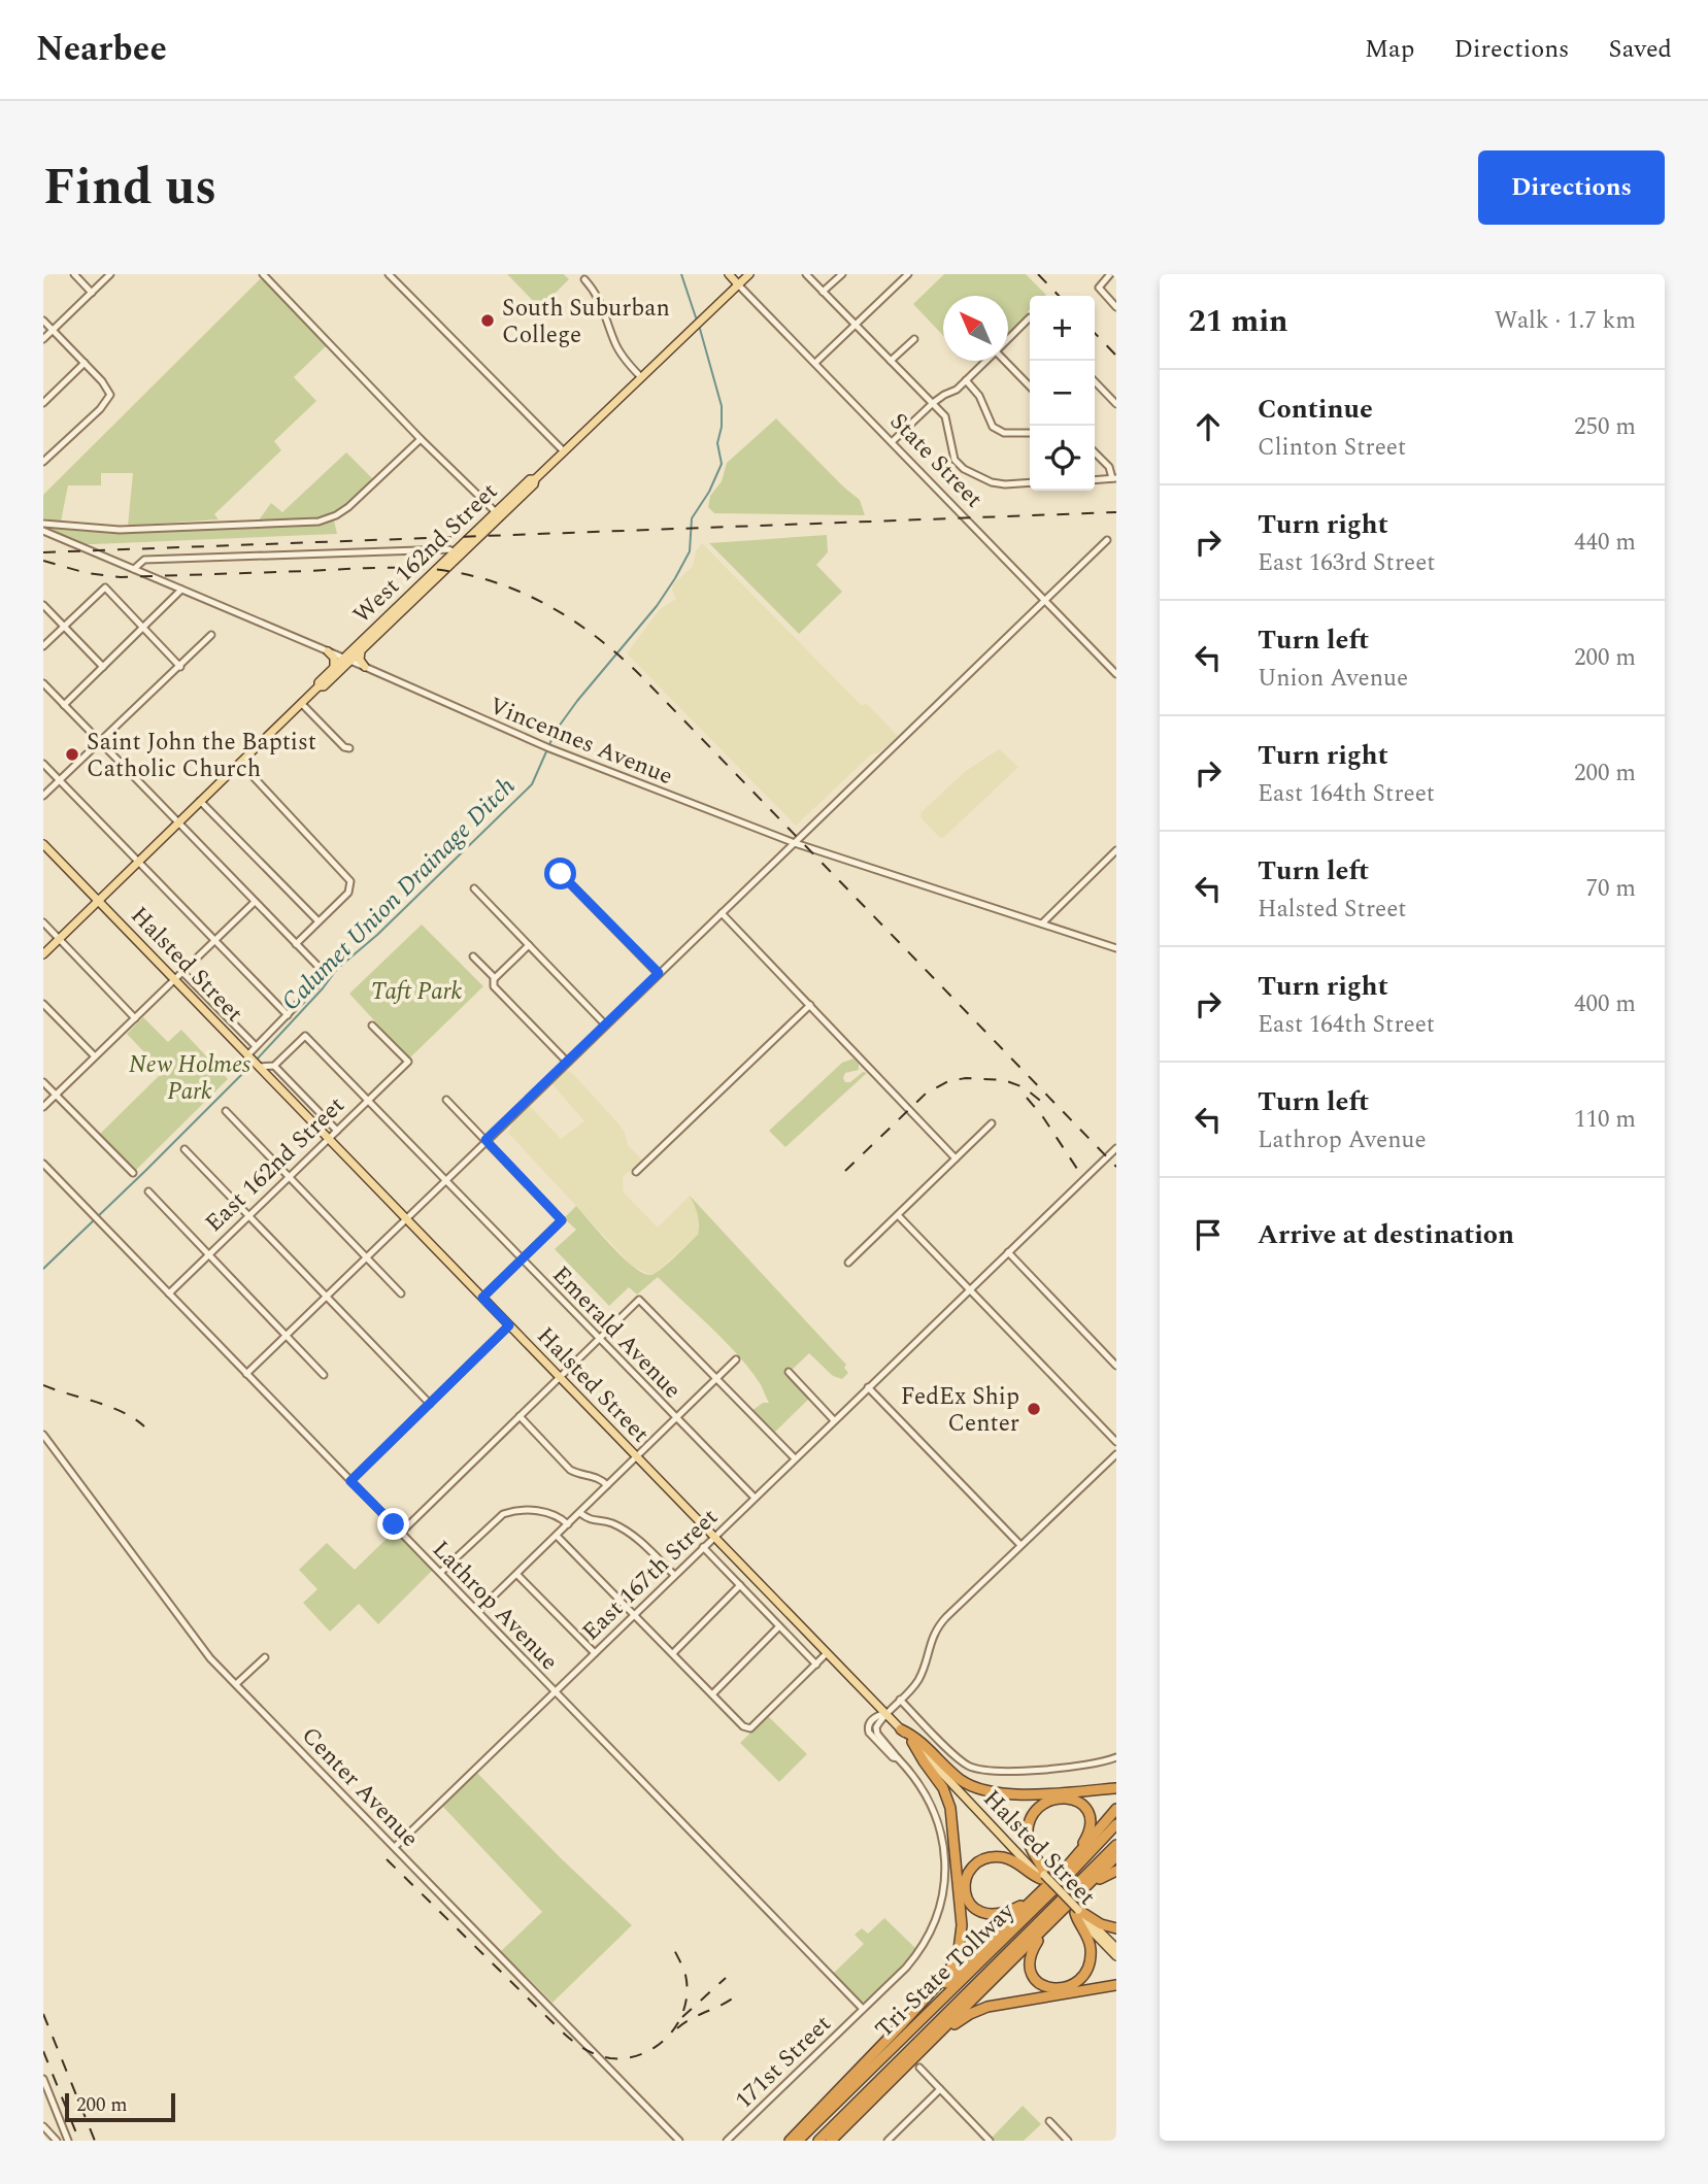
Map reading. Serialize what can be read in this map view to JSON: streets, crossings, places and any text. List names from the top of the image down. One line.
{"streets":{"highway":["Tri-State Tollway"],"main road":["State Street","West 162nd Street","Halsted Street"],"street":["Vincennes Avenue","East 162nd Street","Emerald Avenue","East 167th Street","Lathrop Avenue","Center Avenue","171st Street"]},"crossings":[["State Street","West 162nd Street"],["West 162nd Street","Vincennes Avenue"],["Halsted Street","East 162nd Street"],["Halsted Street","East 167th Street"],["Halsted Street","171st Street"],["East 162nd Street","Emerald Avenue"],["East 162nd Street","Lathrop Avenue"],["Emerald Avenue","East 167th Street"],["East 167th Street","Lathrop Avenue"],["East 167th Street","Center Avenue"],["Lathrop Avenue","171st Street"]],"water":["Calumet Union Drainage Ditch"],"parks":["Taft Park","New Holmes Park"],"places":["South Suburban College","Saint John the Baptist Catholic Church","FedEx Ship Center"],"scale_bar":"200 m","north":"top left","page":{"header":"Nearbee","nav":["Map","Directions","Saved"],"title":"Find us","buttons":"Directions","heading":["21 min","Walk · 1.7 km"],"map_buttons":["+","−"],"list":[["Continue","Clinton Street","250 m"],["Turn right","East 163rd Street","440 m"],["Turn left","Union Avenue","200 m"],["Turn right","East 164th Street","200 m"],["Turn left","Halsted Street","70 m"],["Turn right","East 164th Street","400 m"],["Turn left","Lathrop Avenue","110 m"],"Arrive at destination"],"scale":"200 m"}}
